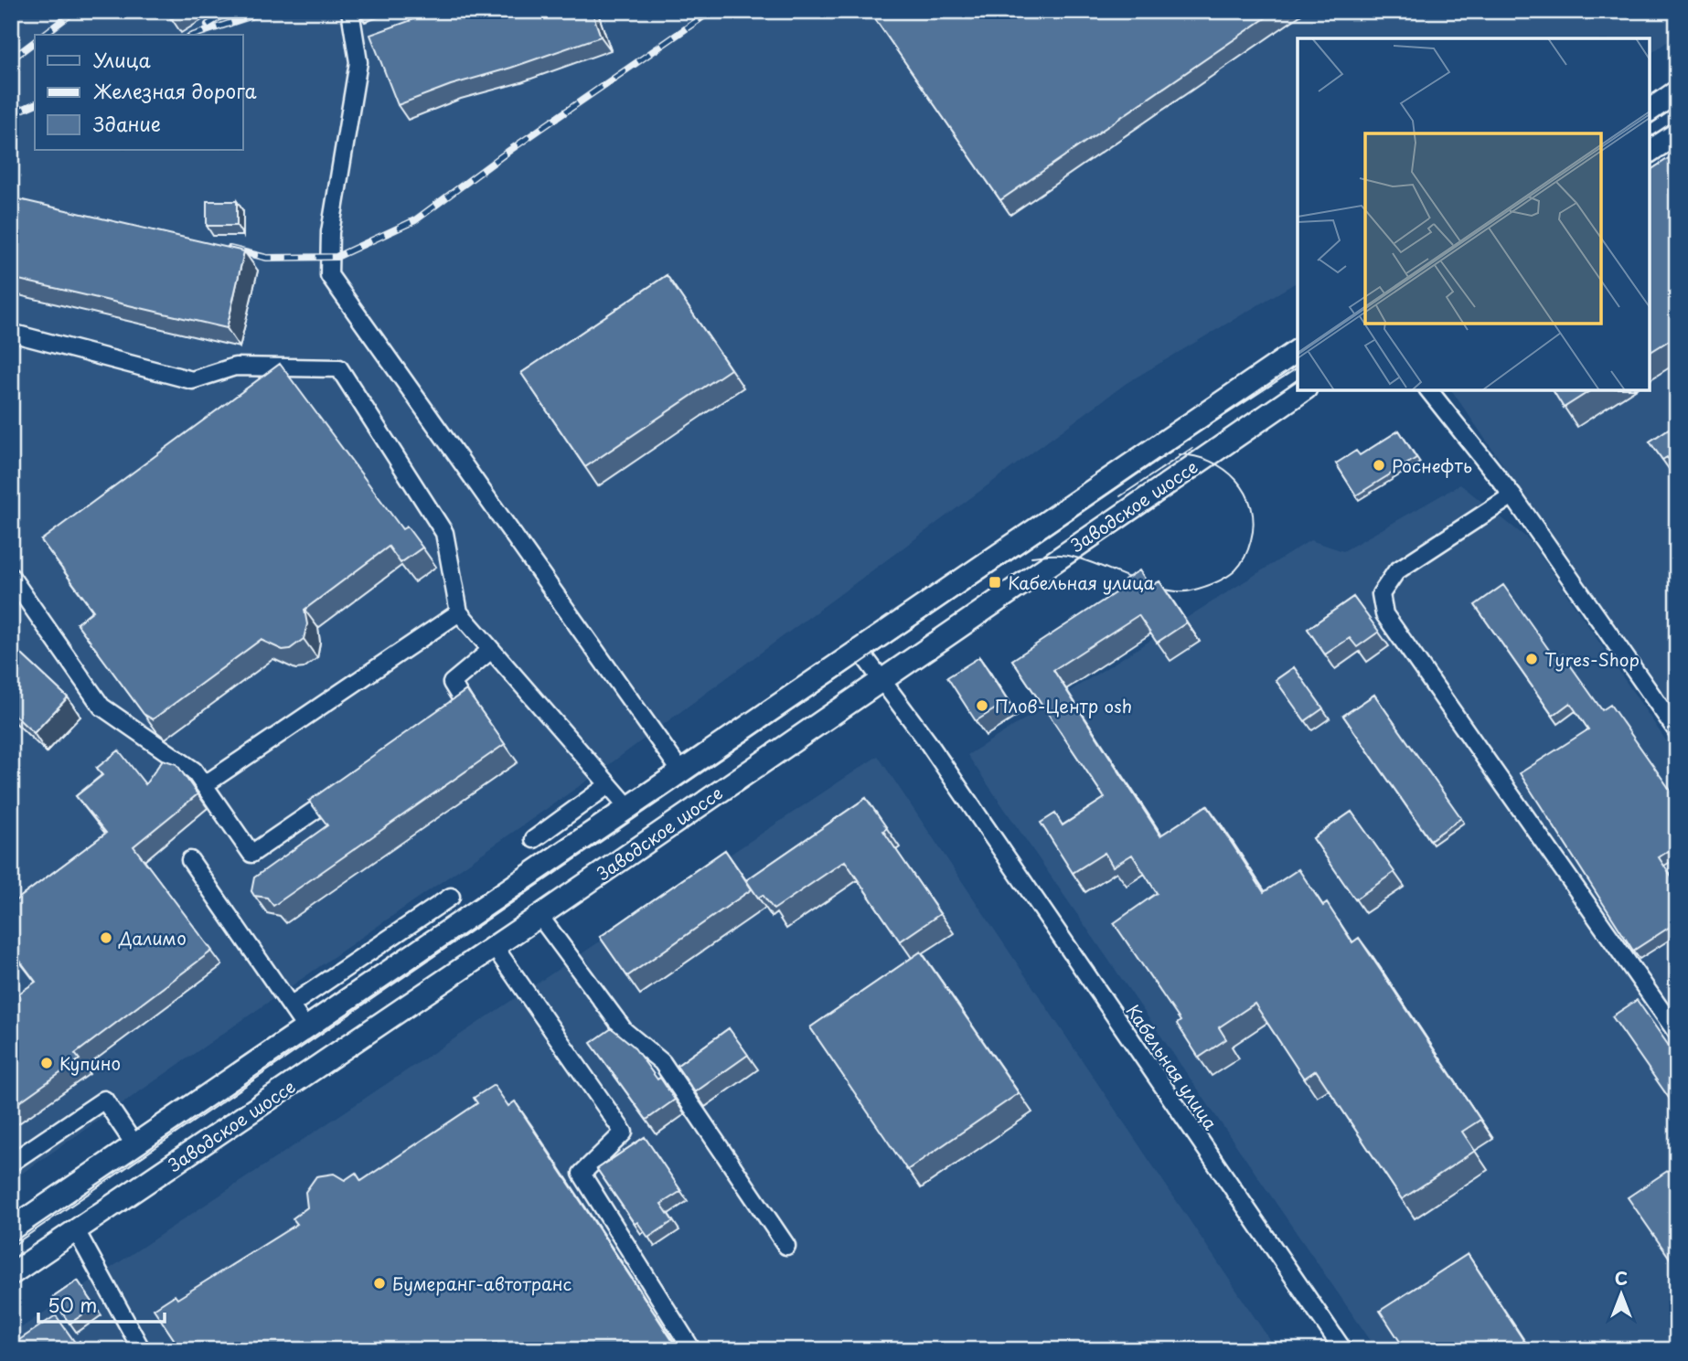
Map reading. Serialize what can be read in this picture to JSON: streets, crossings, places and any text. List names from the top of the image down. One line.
{"streets":{"main road":["Заводское шоссе"],"street":["Кабельная улица"]},"crossings":[["Заводское шоссе","Кабельная улица"]],"places":{"other":["Роснефть","Tyres-Shop","Плов-Центр osh","Далимо","Купино","Бумеранг-автотранс"],"transit":["Кабельная улица"]},"legend":["Улица","Железная дорога","Здание"],"scale_bar":"50 m","north":"top"}
